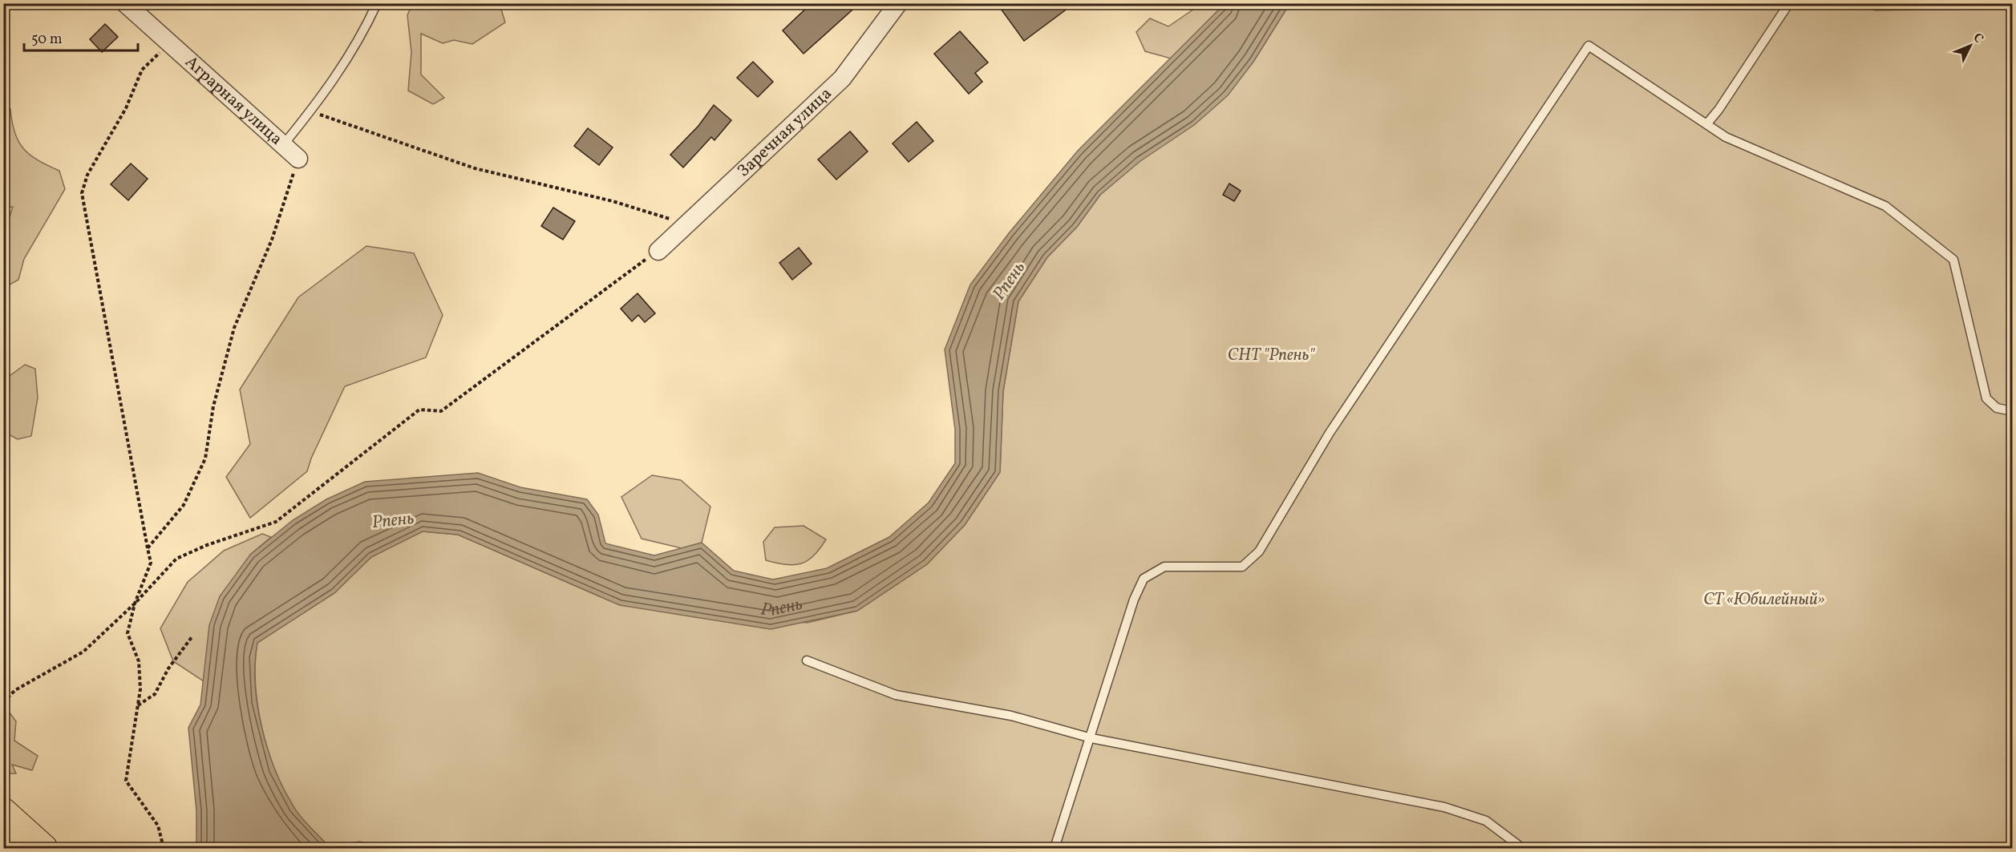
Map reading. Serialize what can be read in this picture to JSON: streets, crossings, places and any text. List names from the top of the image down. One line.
{"streets":{"street":["Аграрная улица","Заречная улица"]},"water":["Рпень"],"parks":["СНТ \"Рпень\"","СТ «Юбилейный»"],"scale_bar":"50 m","north":"top right"}
